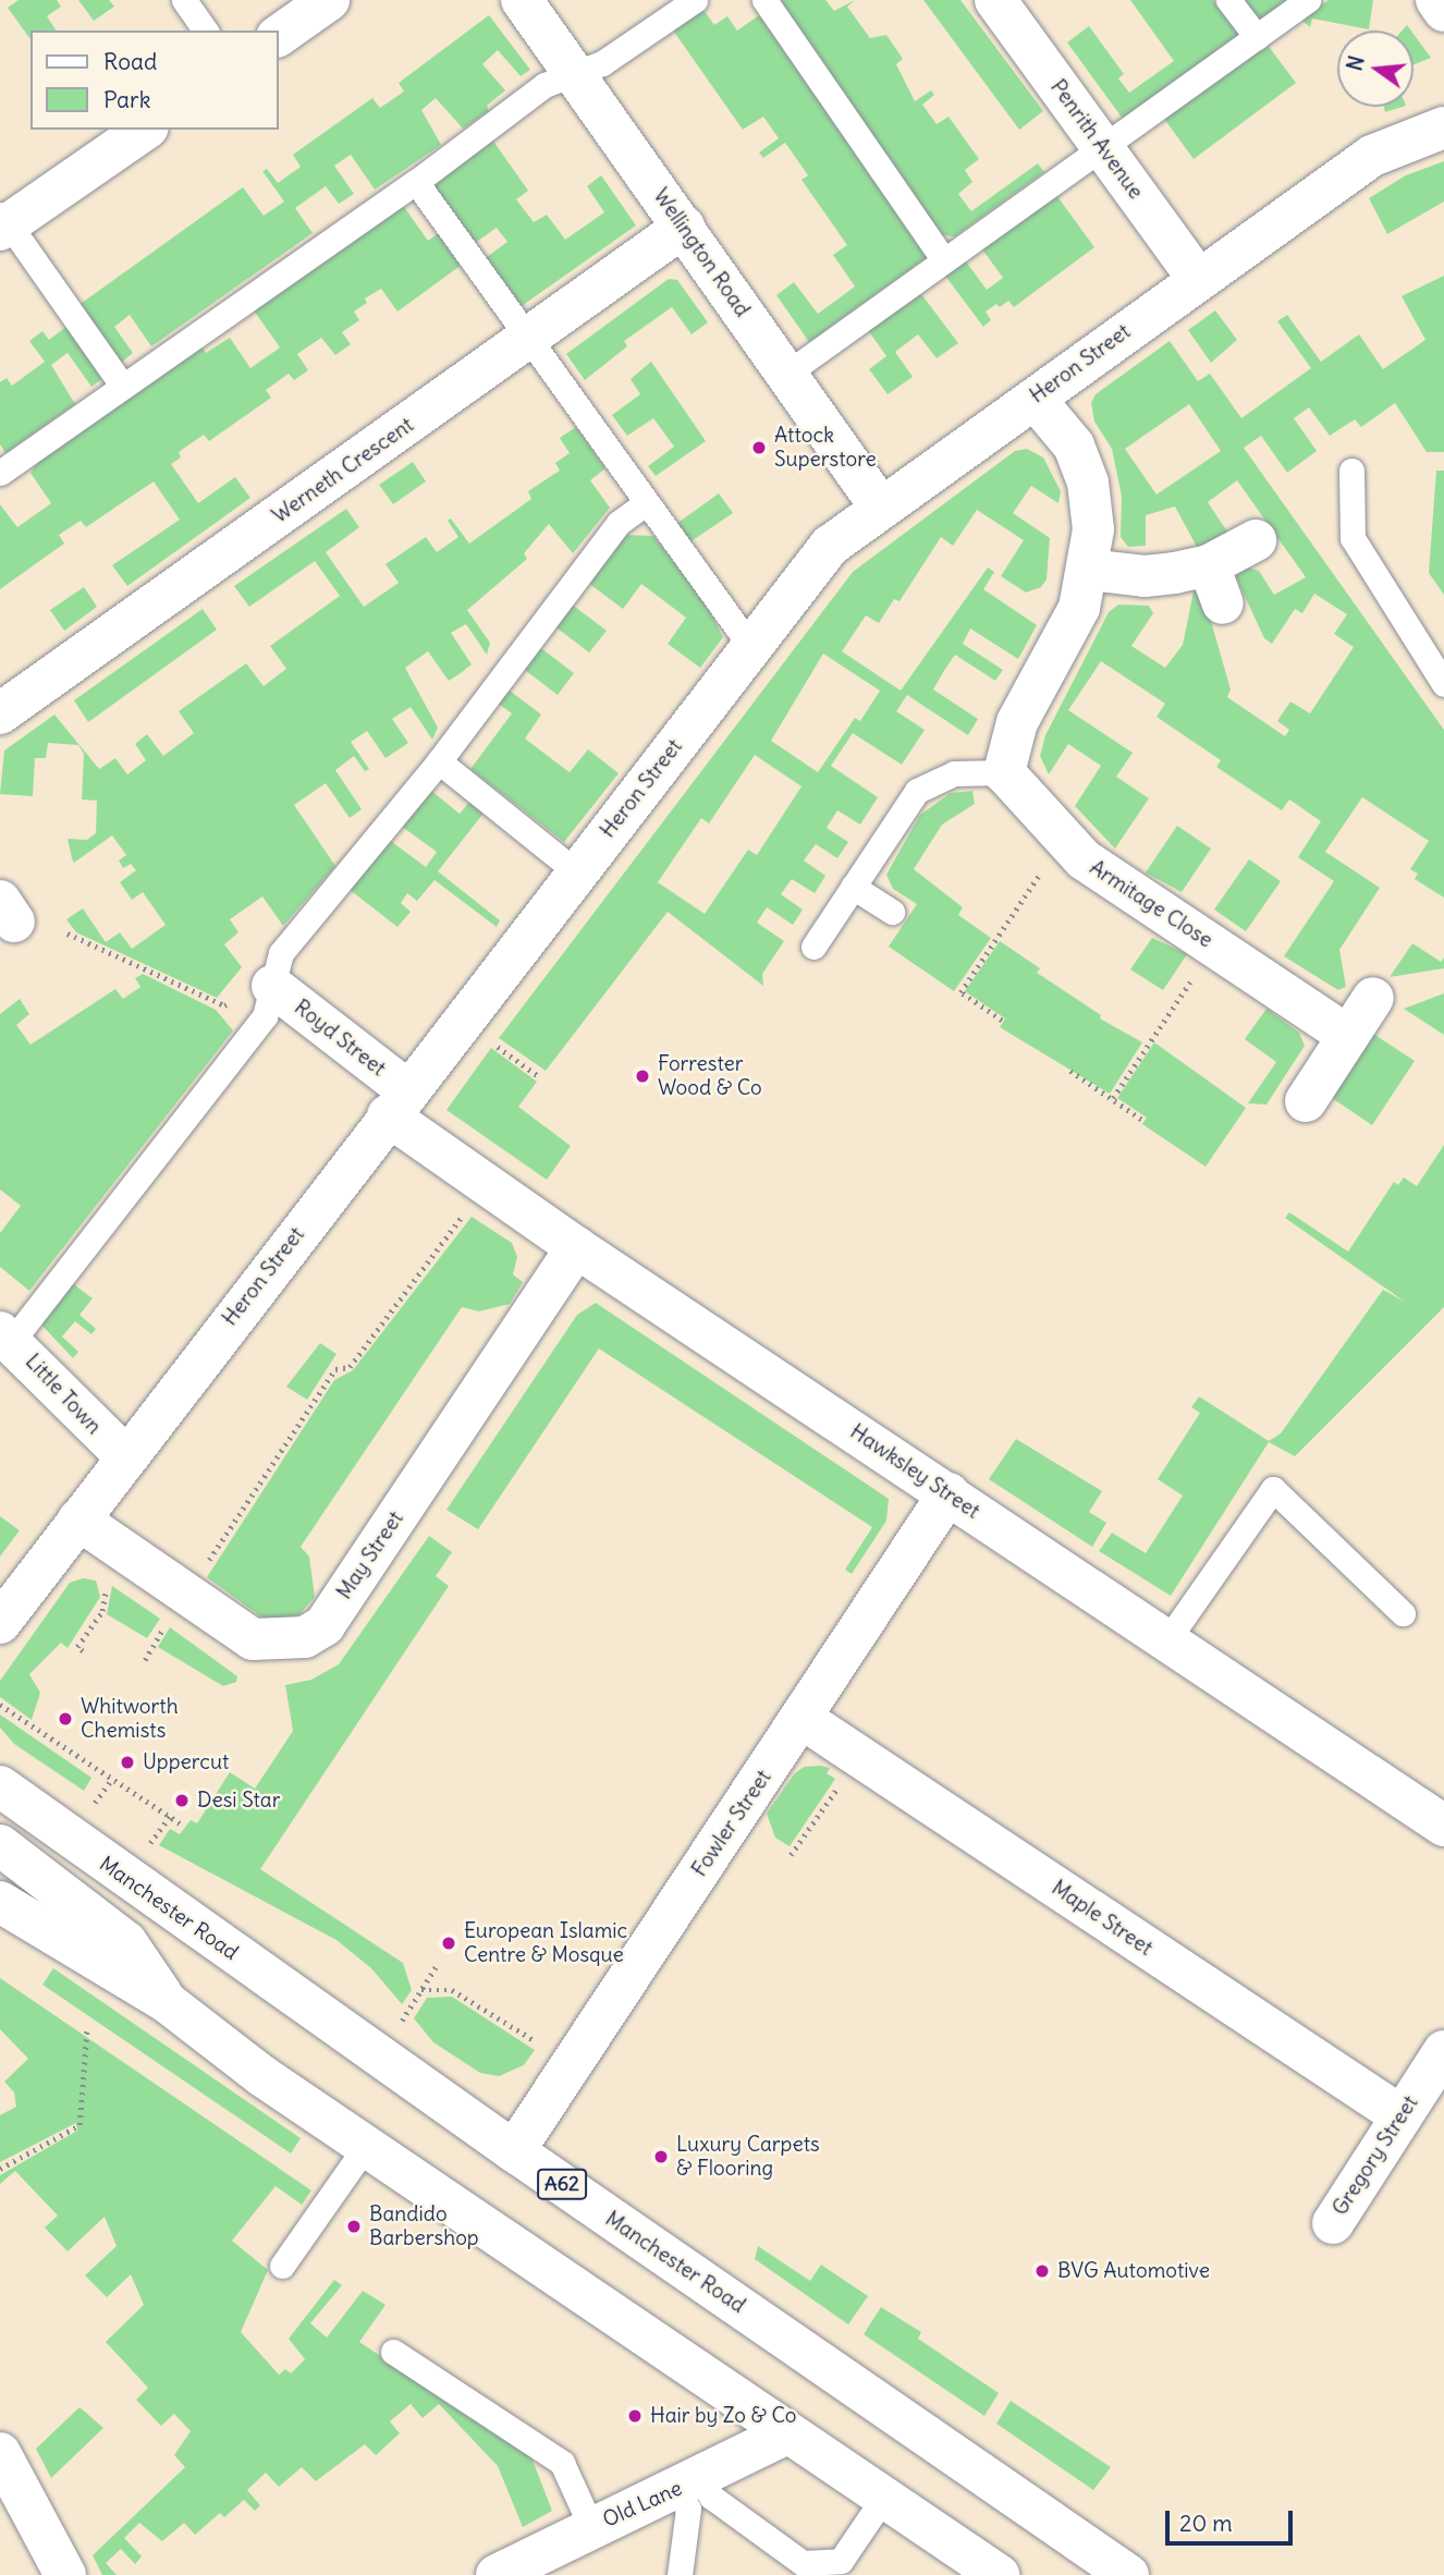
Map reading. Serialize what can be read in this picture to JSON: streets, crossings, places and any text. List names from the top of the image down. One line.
{"streets":{"main road":["Penrith Avenue","Wellington Road","Heron Street","Werneth Crescent","Armitage Close","Royd Street","Little Town","Hawksley Street","May Street","Fowler Street","Manchester Road","Maple Street","Gregory Street","A62","Old Lane"]},"crossings":[["Penrith Avenue","Heron Street"],["Wellington Road","Heron Street"],["Wellington Road","Werneth Crescent"],["Heron Street","Royd Street"],["Heron Street","Little Town"],["Heron Street","Hawksley Street"],["Heron Street","May Street"],["Royd Street","Hawksley Street"],["Hawksley Street","May Street"],["Hawksley Street","Fowler Street"],["Fowler Street","Manchester Road"],["Fowler Street","Maple Street"],["Maple Street","Gregory Street"]],"places":["Attock Superstore","Forrester Wood & Co","Whitworth Chemists","Uppercut","Desi Star","European Islamic Centre & Mosque","Luxury Carpets & Flooring","Bandido Barbershop","BVG Automotive","Hair by Zo & Co"],"legend":["Road","Park"],"scale_bar":"20 m","north":"left"}
